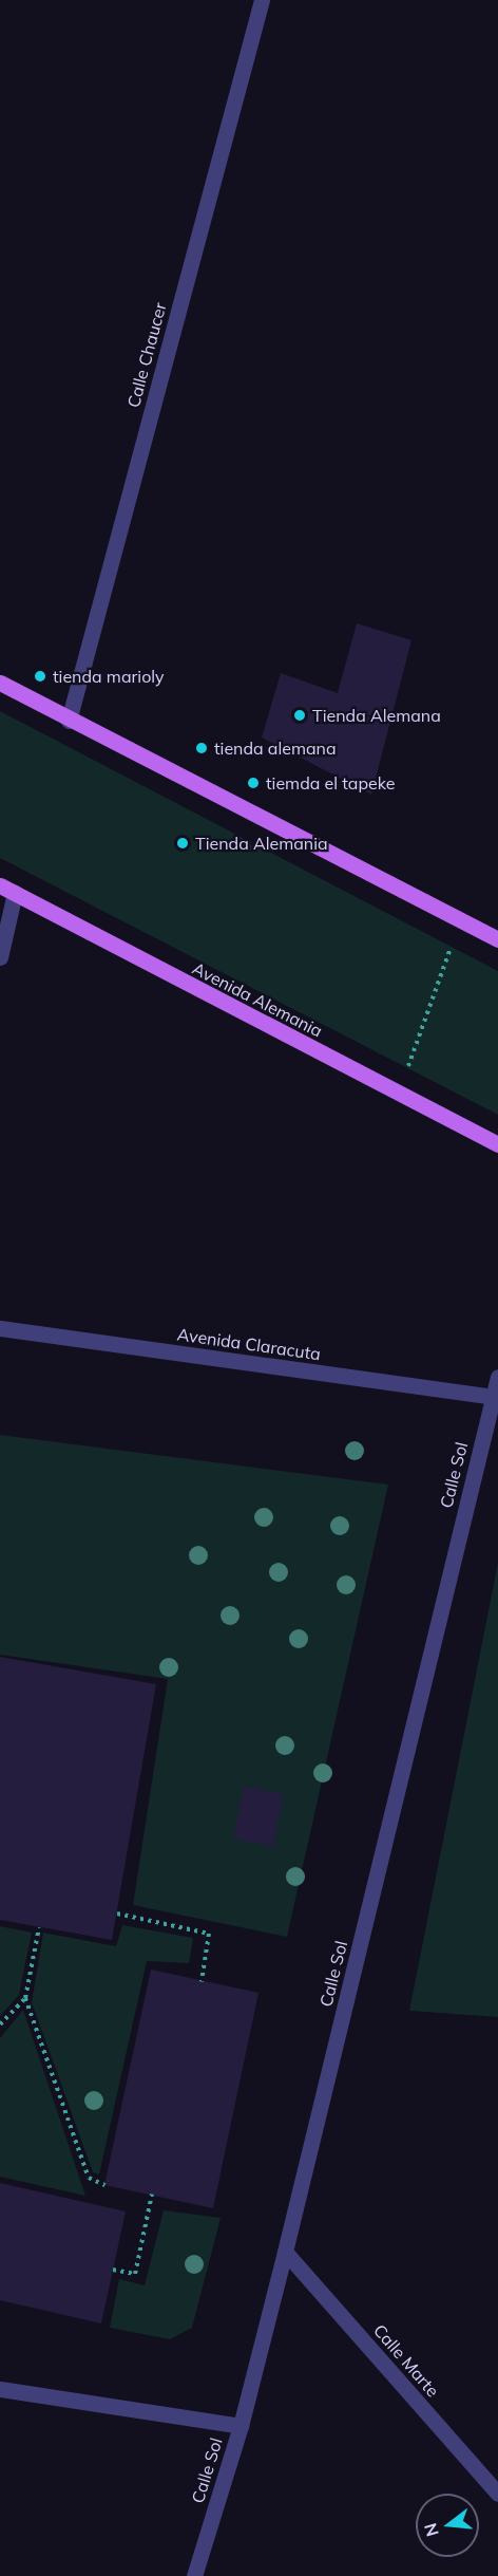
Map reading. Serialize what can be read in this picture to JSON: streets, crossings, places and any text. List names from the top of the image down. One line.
{"streets":{"main road":["Avenida Alemania"],"street":["Calle Chaucer","Avenida Claracuta","Calle Sol","Calle Marte"]},"crossings":[["Avenida Claracuta","Calle Sol"],["Calle Sol","Calle Marte"]],"places":["tienda marioly","Tienda Alemana","tienda alemana","tiemda el tapeke","Tienda Alemania"],"north":"left"}
